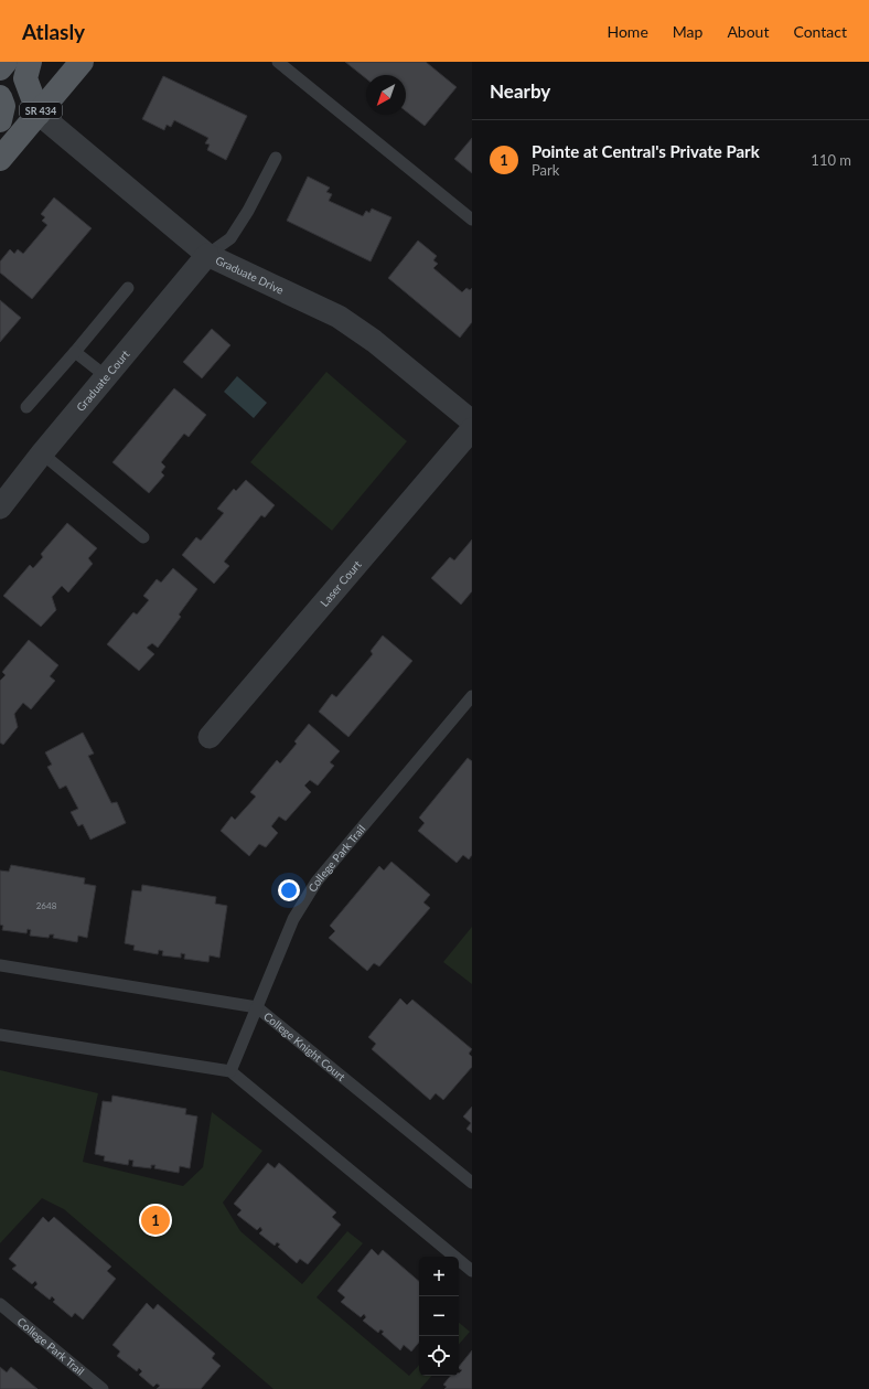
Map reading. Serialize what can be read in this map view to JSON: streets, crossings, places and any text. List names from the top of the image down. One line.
{"streets":{"main road":["SR 434"],"street":["Graduate Drive","Graduate Court","Laser Court"],"lane":["College Park Trail","College Knight Court"]},"crossings":[["SR 434","Graduate Drive"],["Graduate Drive","Graduate Court"],["College Park Trail","College Knight Court"]],"house_numbers":["2648"],"north":"bottom left","page":{"header":"Atlasly","nav":["Home","Map","About","Contact"],"heading":"Nearby","list":[{"mark":"1","name":"Pointe at Central's Private Park","note":"Park","value":"110 m"}],"pins":"1","map_buttons":["+","−"]}}
